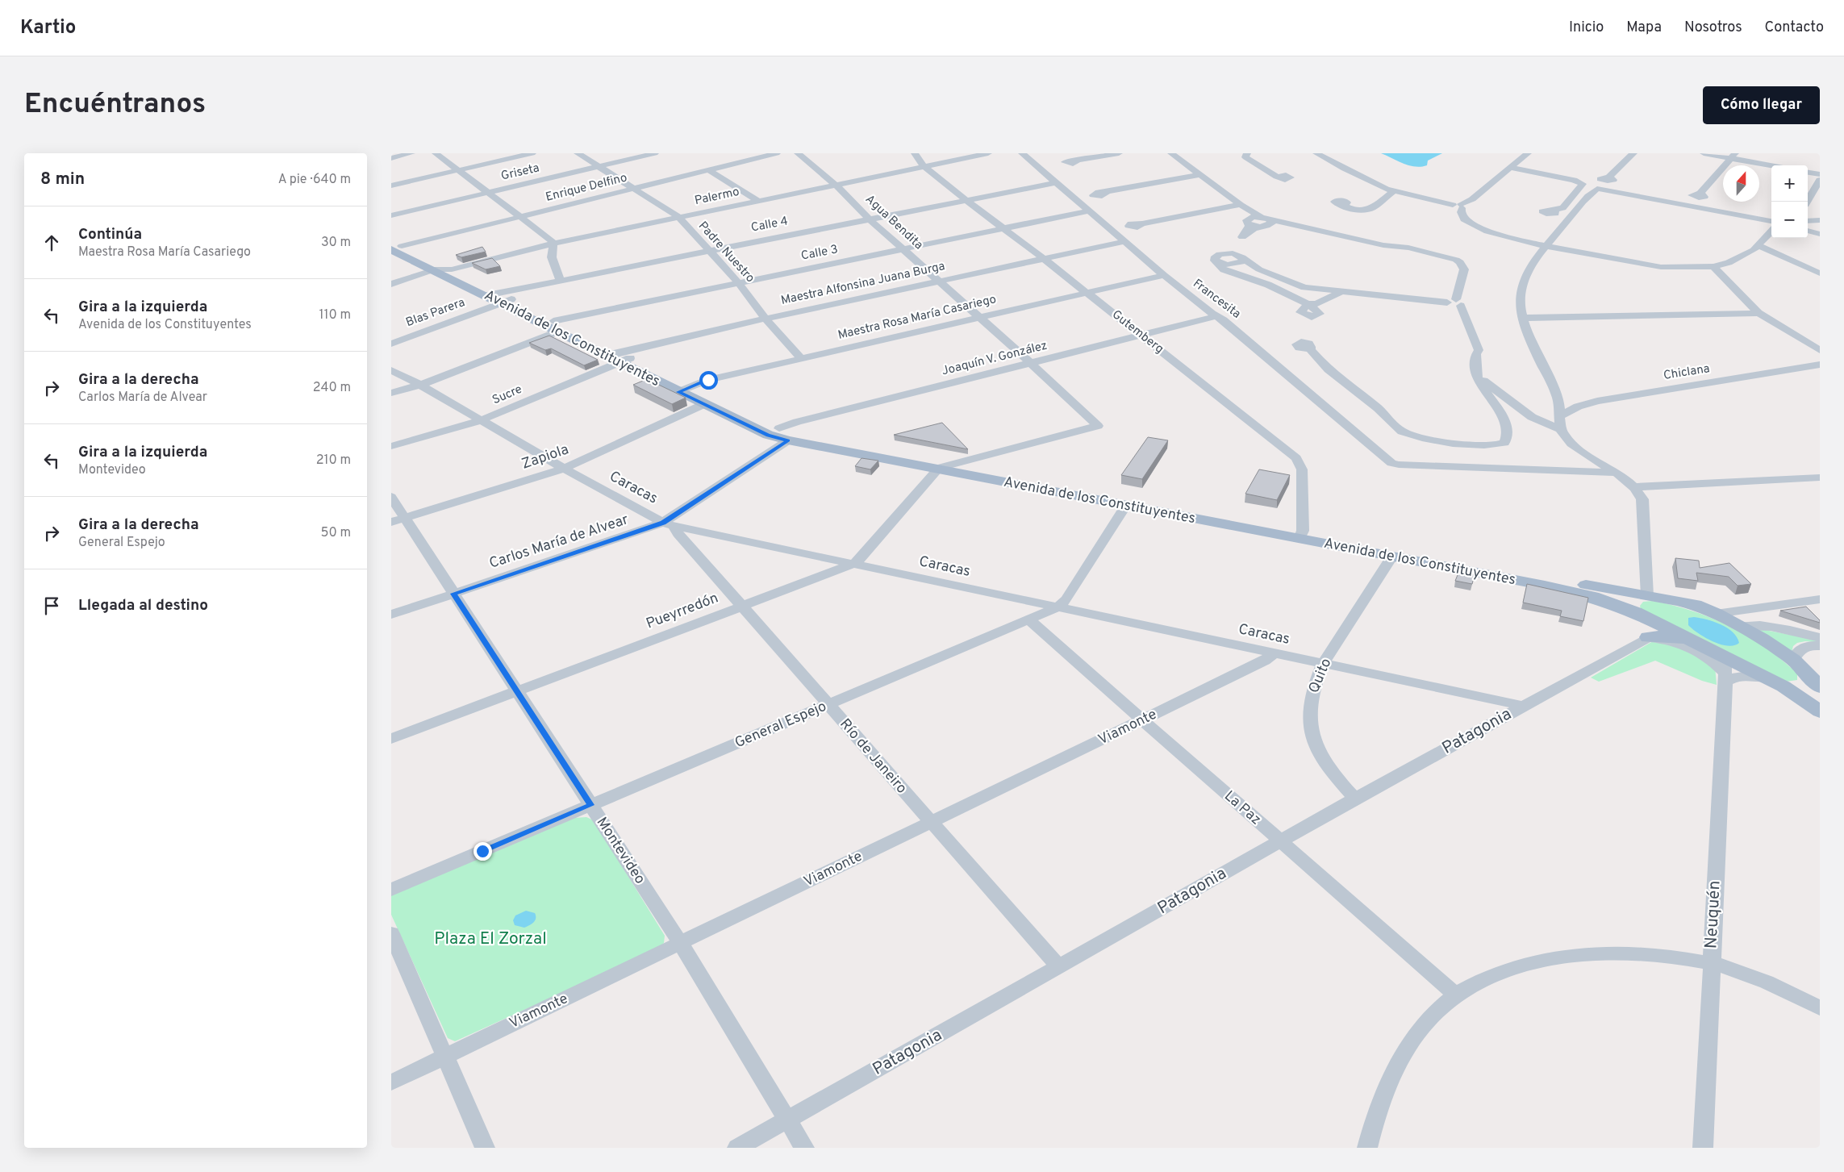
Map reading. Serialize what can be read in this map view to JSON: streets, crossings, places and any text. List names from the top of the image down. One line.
{"streets":{"main road":["Avenida de los Constituyentes"],"street":["Griseta","Enrique Delfino","Palermo","Agua Bendita","Calle 4","Padre Nuestro","Calle 3","Maestra Alfonsina Juana Burga","Francesita","Blas Parera","Maestra Rosa María Casariego","Gutemberg","Joaquín V. González","Chiclana","Sucre","Zapiola","Caracas","Carlos María de Alvear","Pueyrredón","Quito","General Espejo","Viamonte","Patagonia","Río de Janeiro","La Paz","Montevideo","Neuquén"]},"crossings":[["Griseta","Padre Nuestro"],["Enrique Delfino","Padre Nuestro"],["Enrique Delfino","Avenida de los Constituyentes"],["Palermo","Agua Bendita"],["Palermo","Padre Nuestro"],["Palermo","Gutemberg"],["Palermo","Avenida de los Constituyentes"],["Agua Bendita","Calle 4"],["Agua Bendita","Calle 3"],["Agua Bendita","Maestra Alfonsina Juana Burga"],["Agua Bendita","Maestra Rosa María Casariego"],["Agua Bendita","Avenida de los Constituyentes"],["Agua Bendita","Joaquín V. González"],["Agua Bendita","Pueyrredón"],["Calle 4","Padre Nuestro"],["Calle 4","Francesita"],["Calle 4","Blas Parera"],["Calle 4","Gutemberg"],["Calle 4","Avenida de los Constituyentes"],["Padre Nuestro","Calle 3"],["Padre Nuestro","Maestra Alfonsina Juana Burga"],["Padre Nuestro","Maestra Rosa María Casariego"],["Calle 3","Francesita"],["Calle 3","Gutemberg"],["Calle 3","Avenida de los Constituyentes"],["Calle 3","Caracas"],["Maestra Alfonsina Juana Burga","Francesita"],["Maestra Alfonsina Juana Burga","Gutemberg"],["Maestra Alfonsina Juana Burga","Avenida de los Constituyentes"],["Maestra Alfonsina Juana Burga","Sucre"],["Francesita","Maestra Rosa María Casariego"],["Francesita","Joaquín V. González"],["Blas Parera","Avenida de los Constituyentes"],["Maestra Rosa María Casariego","Gutemberg"],["Maestra Rosa María Casariego","Avenida de los Constituyentes"],["Gutemberg","Avenida de los Constituyentes"],["Gutemberg","Joaquín V. González"],["Avenida de los Constituyentes","Joaquín V. González"],["Avenida de los Constituyentes","Sucre"],["Avenida de los Constituyentes","Zapiola"],["Avenida de los Constituyentes","Carlos María de Alvear"],["Avenida de los Constituyentes","Pueyrredón"],["Avenida de los Constituyentes","Quito"],["Avenida de los Constituyentes","General Espejo"],["Avenida de los Constituyentes","Patagonia"],["Avenida de los Constituyentes","Neuquén"],["Sucre","Caracas"],["Zapiola","Caracas"],["Zapiola","Montevideo"],["Caracas","Carlos María de Alvear"],["Caracas","Pueyrredón"],["Caracas","Quito"],["Caracas","General Espejo"],["Caracas","Viamonte"],["Caracas","Patagonia"],["Caracas","Río de Janeiro"],["Carlos María de Alvear","Río de Janeiro"],["Carlos María de Alvear","Montevideo"],["Pueyrredón","Río de Janeiro"],["Pueyrredón","Montevideo"],["Quito","Patagonia"],["General Espejo","Río de Janeiro"],["General Espejo","La Paz"],["General Espejo","Montevideo"],["Viamonte","Río de Janeiro"],["Viamonte","La Paz"],["Viamonte","Montevideo"],["Patagonia","Río de Janeiro"],["Patagonia","La Paz"],["Patagonia","Montevideo"]],"parks":["Plaza El Zorzal"],"north":"top","page":{"header":"Kartio","nav":["Inicio","Mapa","Nosotros","Contacto"],"buttons":"Cómo llegar","title":"Encuéntranos","heading":["8 min","A pie · 640 m"],"map_buttons":["+","−"],"list":[["Continúa","Maestra Rosa María Casariego","30 m"],["Gira a la izquierda","Avenida de los Constituyentes","110 m"],["Gira a la derecha","Carlos María de Alvear","240 m"],["Gira a la izquierda","Montevideo","210 m"],["Gira a la derecha","General Espejo","50 m"],"Llegada al destino"]}}
